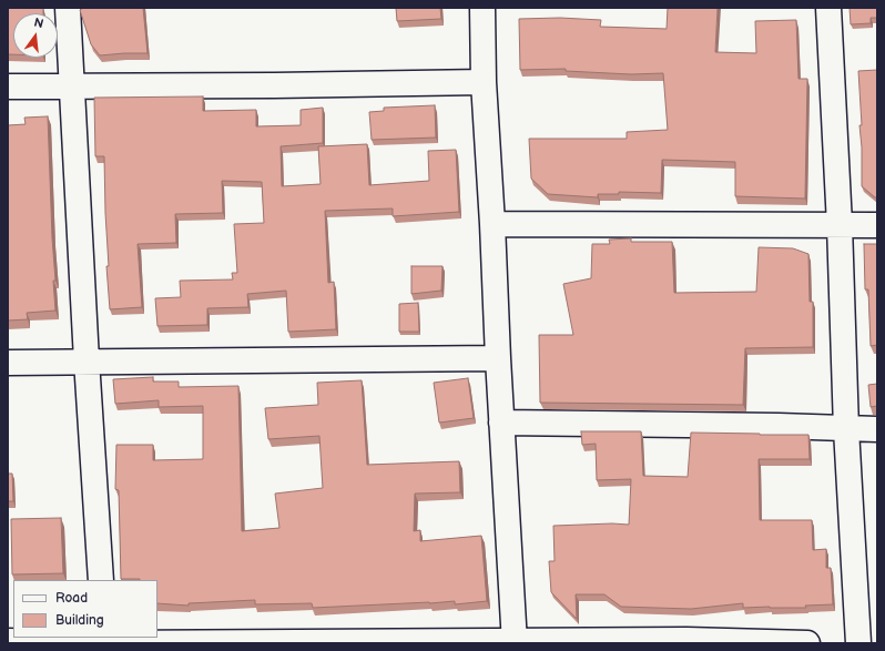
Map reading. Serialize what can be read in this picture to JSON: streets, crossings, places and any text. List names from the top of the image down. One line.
{"legend":["Road","Building"],"north":"top"}
